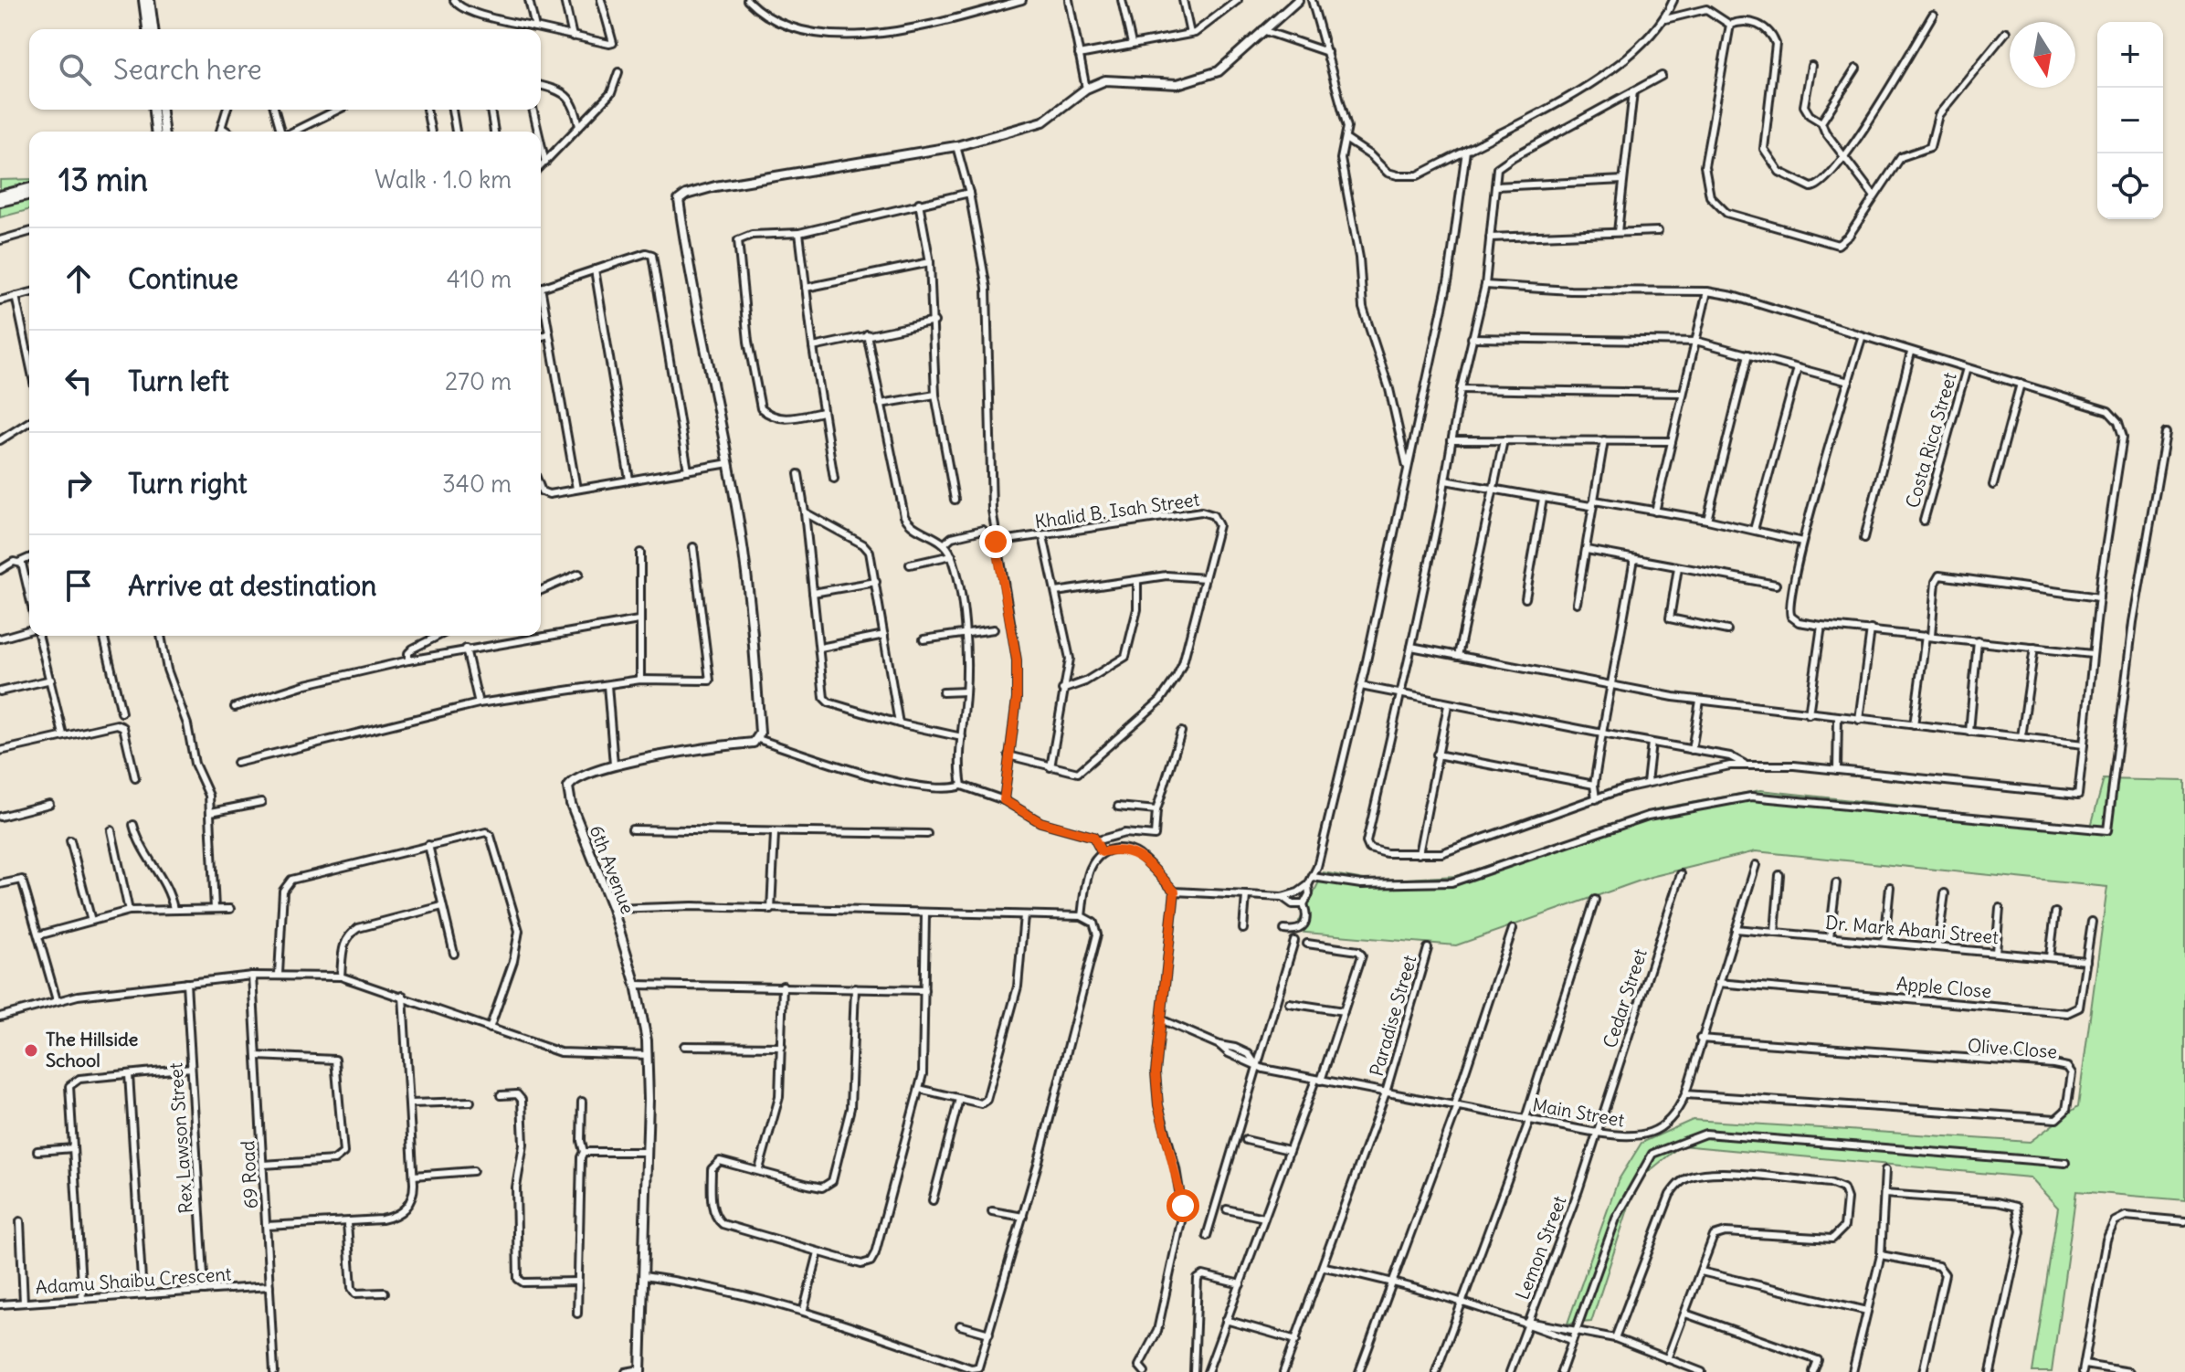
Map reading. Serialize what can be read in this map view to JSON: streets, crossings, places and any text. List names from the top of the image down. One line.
{"streets":{"street":["Costa Rica Street","Khalid B. Isah Street","6th Avenue","Dr. Mark Abani Street","Apple Close","Cedar Street","Paradise Street","Olive Close","Main Street","Rex Lawson Street","69 Road","Lemon Street","Adamu Shaibu Crescent"]},"crossings":[["Dr. Mark Abani Street","Apple Close"],["Dr. Mark Abani Street","Main Street"],["Apple Close","Main Street"],["Cedar Street","Main Street"],["Cedar Street","Lemon Street"],["Paradise Street","Main Street"],["Olive Close","Main Street"],["Main Street","Lemon Street"],["Rex Lawson Street","Adamu Shaibu Crescent"],["69 Road","Adamu Shaibu Crescent"]],"places":["The Hillside School"],"north":"bottom","page":{"map_buttons":["+","−"],"search":"Search here","heading":["13 min","Walk · 1.0 km"],"list":[["Continue","410 m"],["Turn left","270 m"],["Turn right","340 m"],"Arrive at destination"]}}
